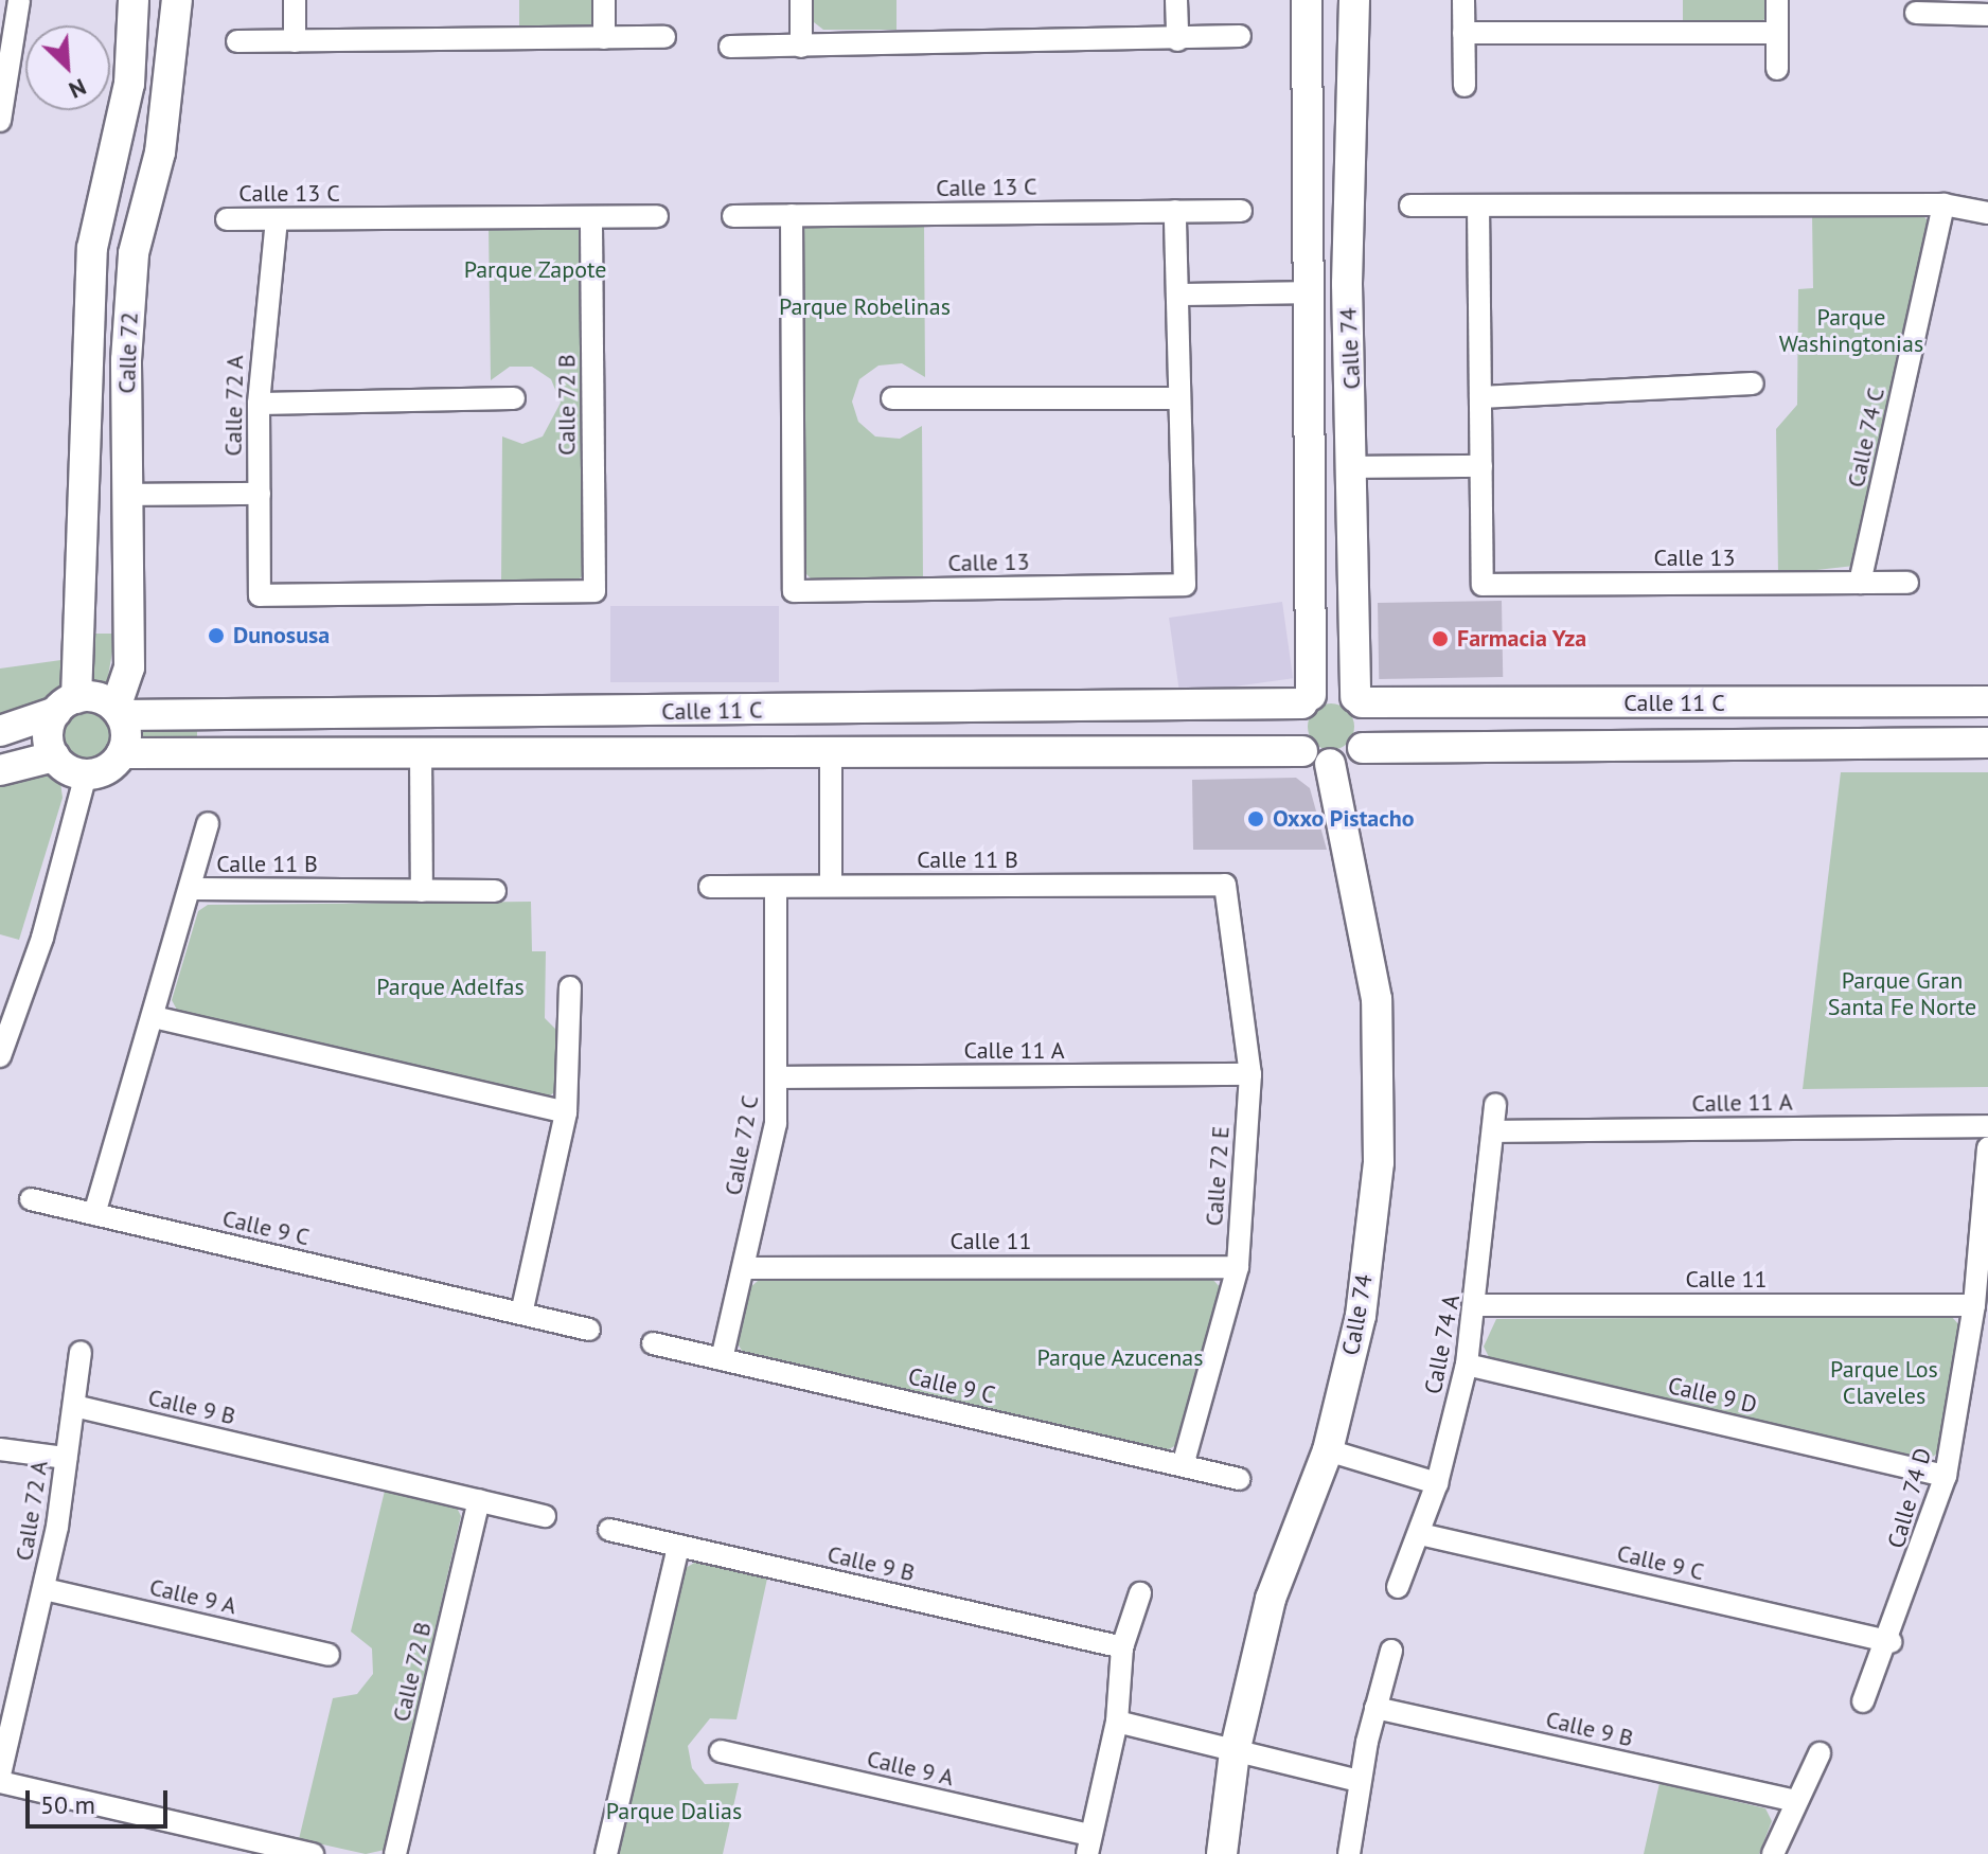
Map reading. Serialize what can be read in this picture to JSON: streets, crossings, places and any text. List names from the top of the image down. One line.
{"streets":{"main road":["Calle 74","Calle 72","Calle 11 C"],"street":["Calle 13 C","Calle 72 B","Calle 72 A","Calle 74 C","Calle 13","Calle 11 B","Calle 11 A","Calle 72 C","Calle 72 E","Calle 9 C","Calle 11","Calle 74 A","Calle 9 D","Calle 9 B","Calle 74 D","Calle 9 A"]},"crossings":[["Calle 13 C","Calle 72 B"],["Calle 13 C","Calle 72 A"],["Calle 13 C","Calle 13"],["Calle 74","Calle 11 C"],["Calle 72","Calle 11 C"],["Calle 72 B","Calle 72 A"],["Calle 72 B","Calle 9 B"],["Calle 72 A","Calle 9 B"],["Calle 72 A","Calle 9 A"],["Calle 74 C","Calle 13"],["Calle 11 B","Calle 72 C"],["Calle 11 B","Calle 72 E"],["Calle 11 A","Calle 72 C"],["Calle 11 A","Calle 72 E"],["Calle 11 A","Calle 74 A"],["Calle 72 C","Calle 9 C"],["Calle 72 C","Calle 11"],["Calle 72 E","Calle 9 C"],["Calle 72 E","Calle 11"],["Calle 9 C","Calle 74 A"],["Calle 9 C","Calle 74 D"],["Calle 11","Calle 74 A"],["Calle 11","Calle 74 D"],["Calle 74 A","Calle 9 D"],["Calle 9 D","Calle 74 D"]],"parks":["Parque Zapote","Parque Robelinas","Parque Washingtonias","Parque Gran Santa Fe Norte","Parque Adelfas","Parque Azucenas","Parque Los Claveles","Parque Dalias"],"places":["Dunosusa","Farmacia Yza","Oxxo Pistacho"],"scale_bar":"50 m","north":"bottom right"}
